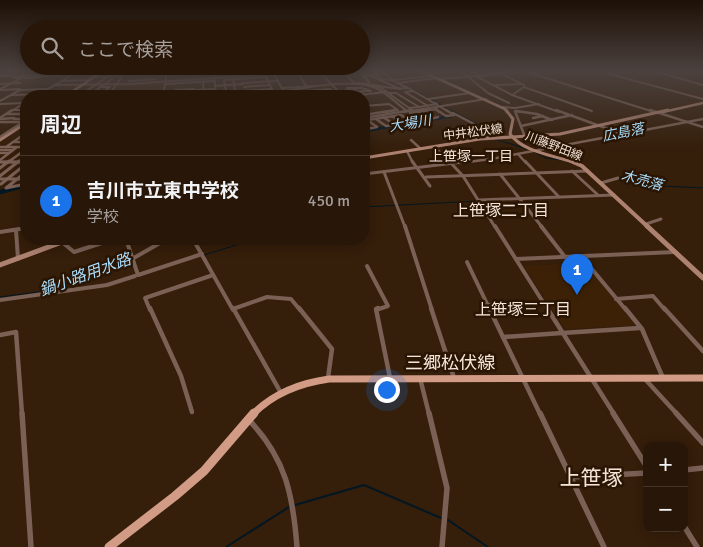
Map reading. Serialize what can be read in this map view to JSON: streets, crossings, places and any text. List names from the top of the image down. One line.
{"streets":{"main road":["中井松伏線","川藤野田線","三郷松伏線"]},"crossings":[["中井松伏線","川藤野田線"]],"districts":["上笹塚一丁目","上笹塚二丁目","上笹塚三丁目","上笹塚"],"water":["大場川","広島落","木売落","鍋小路用水路"],"page":{"search":"ここで検索","heading":"周辺","list":[{"mark":"1","name":"吉川市立東中学校","note":"学校","value":"450 m"}],"pins":"1","map_buttons":["+","−"]}}
